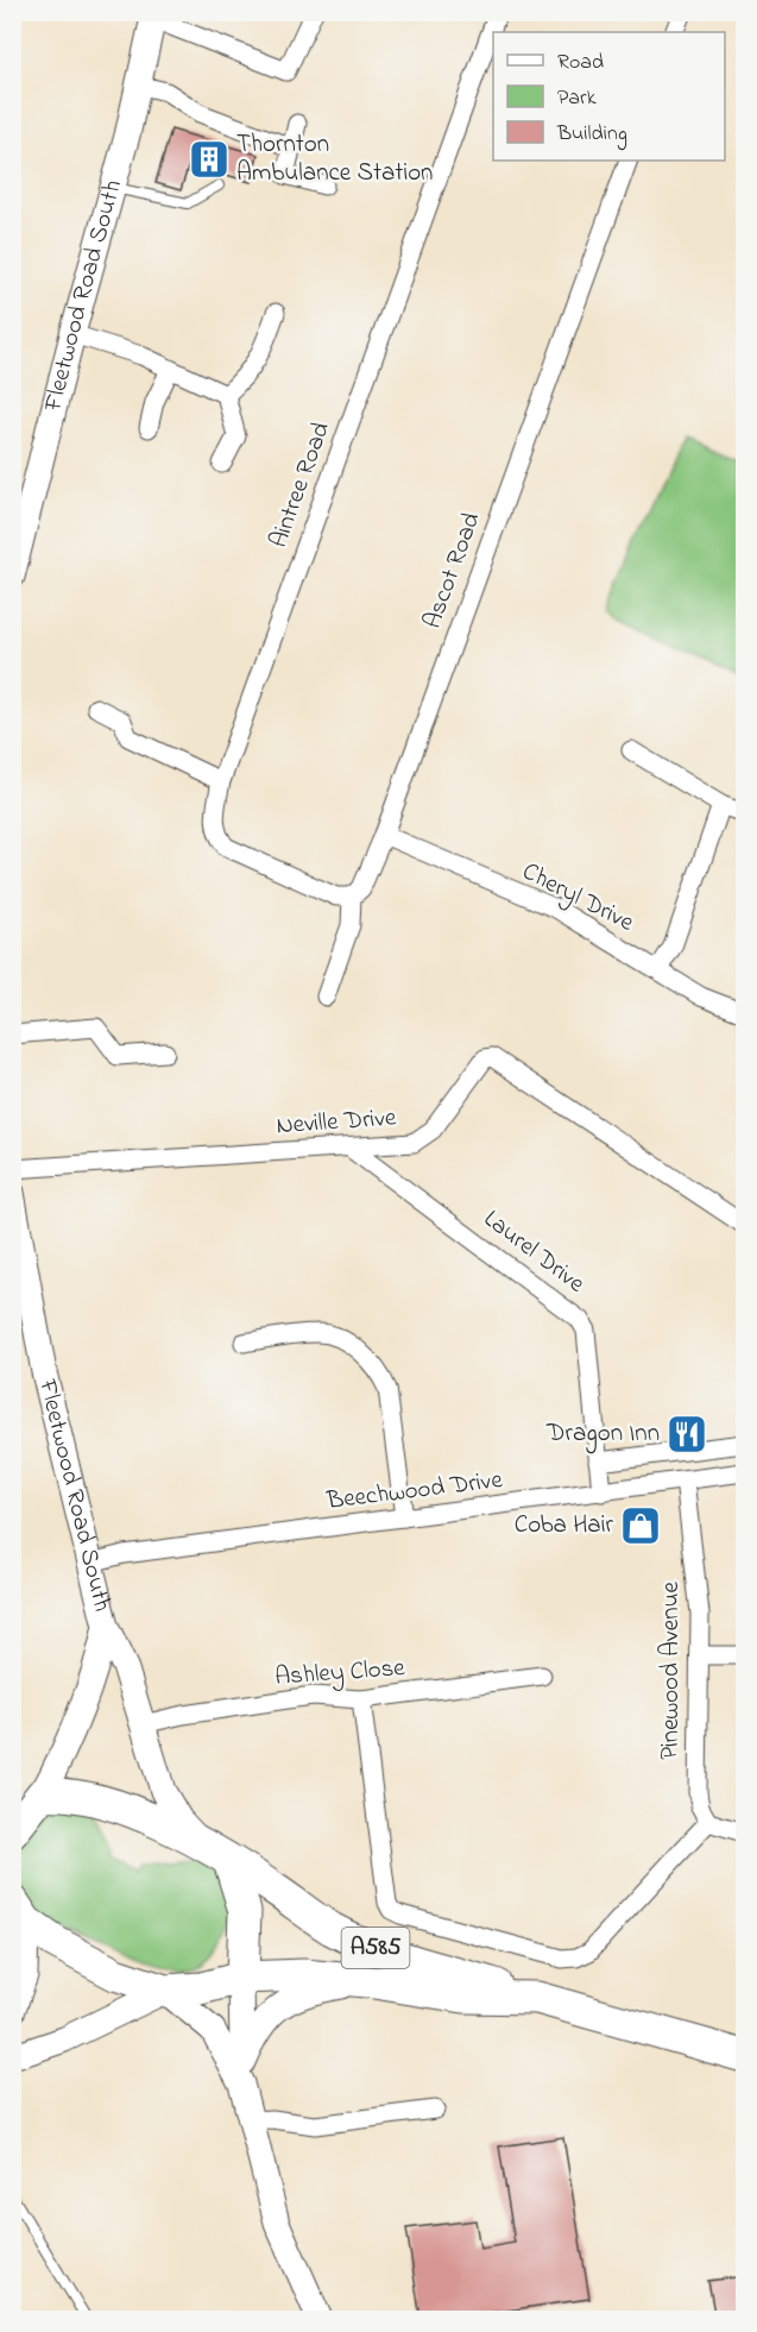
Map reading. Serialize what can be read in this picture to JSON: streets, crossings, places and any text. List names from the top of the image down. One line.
{"streets":{"highway":["A585"],"main road":["Fleetwood Road South"],"street":["Aintree Road","Ascot Road","Cheryl Drive","Neville Drive","Laurel Drive","Beechwood Drive","Pinewood Avenue","Ashley Close"]},"crossings":[["Fleetwood Road South","Beechwood Drive"],["Fleetwood Road South","Ashley Close"],["Fleetwood Road South","A585"],["Aintree Road","Ascot Road"],["Ascot Road","Cheryl Drive"],["Neville Drive","Laurel Drive"],["Laurel Drive","Beechwood Drive"],["Beechwood Drive","Pinewood Avenue"]],"places":{"building":["Thornton Ambulance Station"],"restaurant":["Dragon Inn"],"shop":["Coba Hair"]},"legend":["Road","Park","Building"]}
